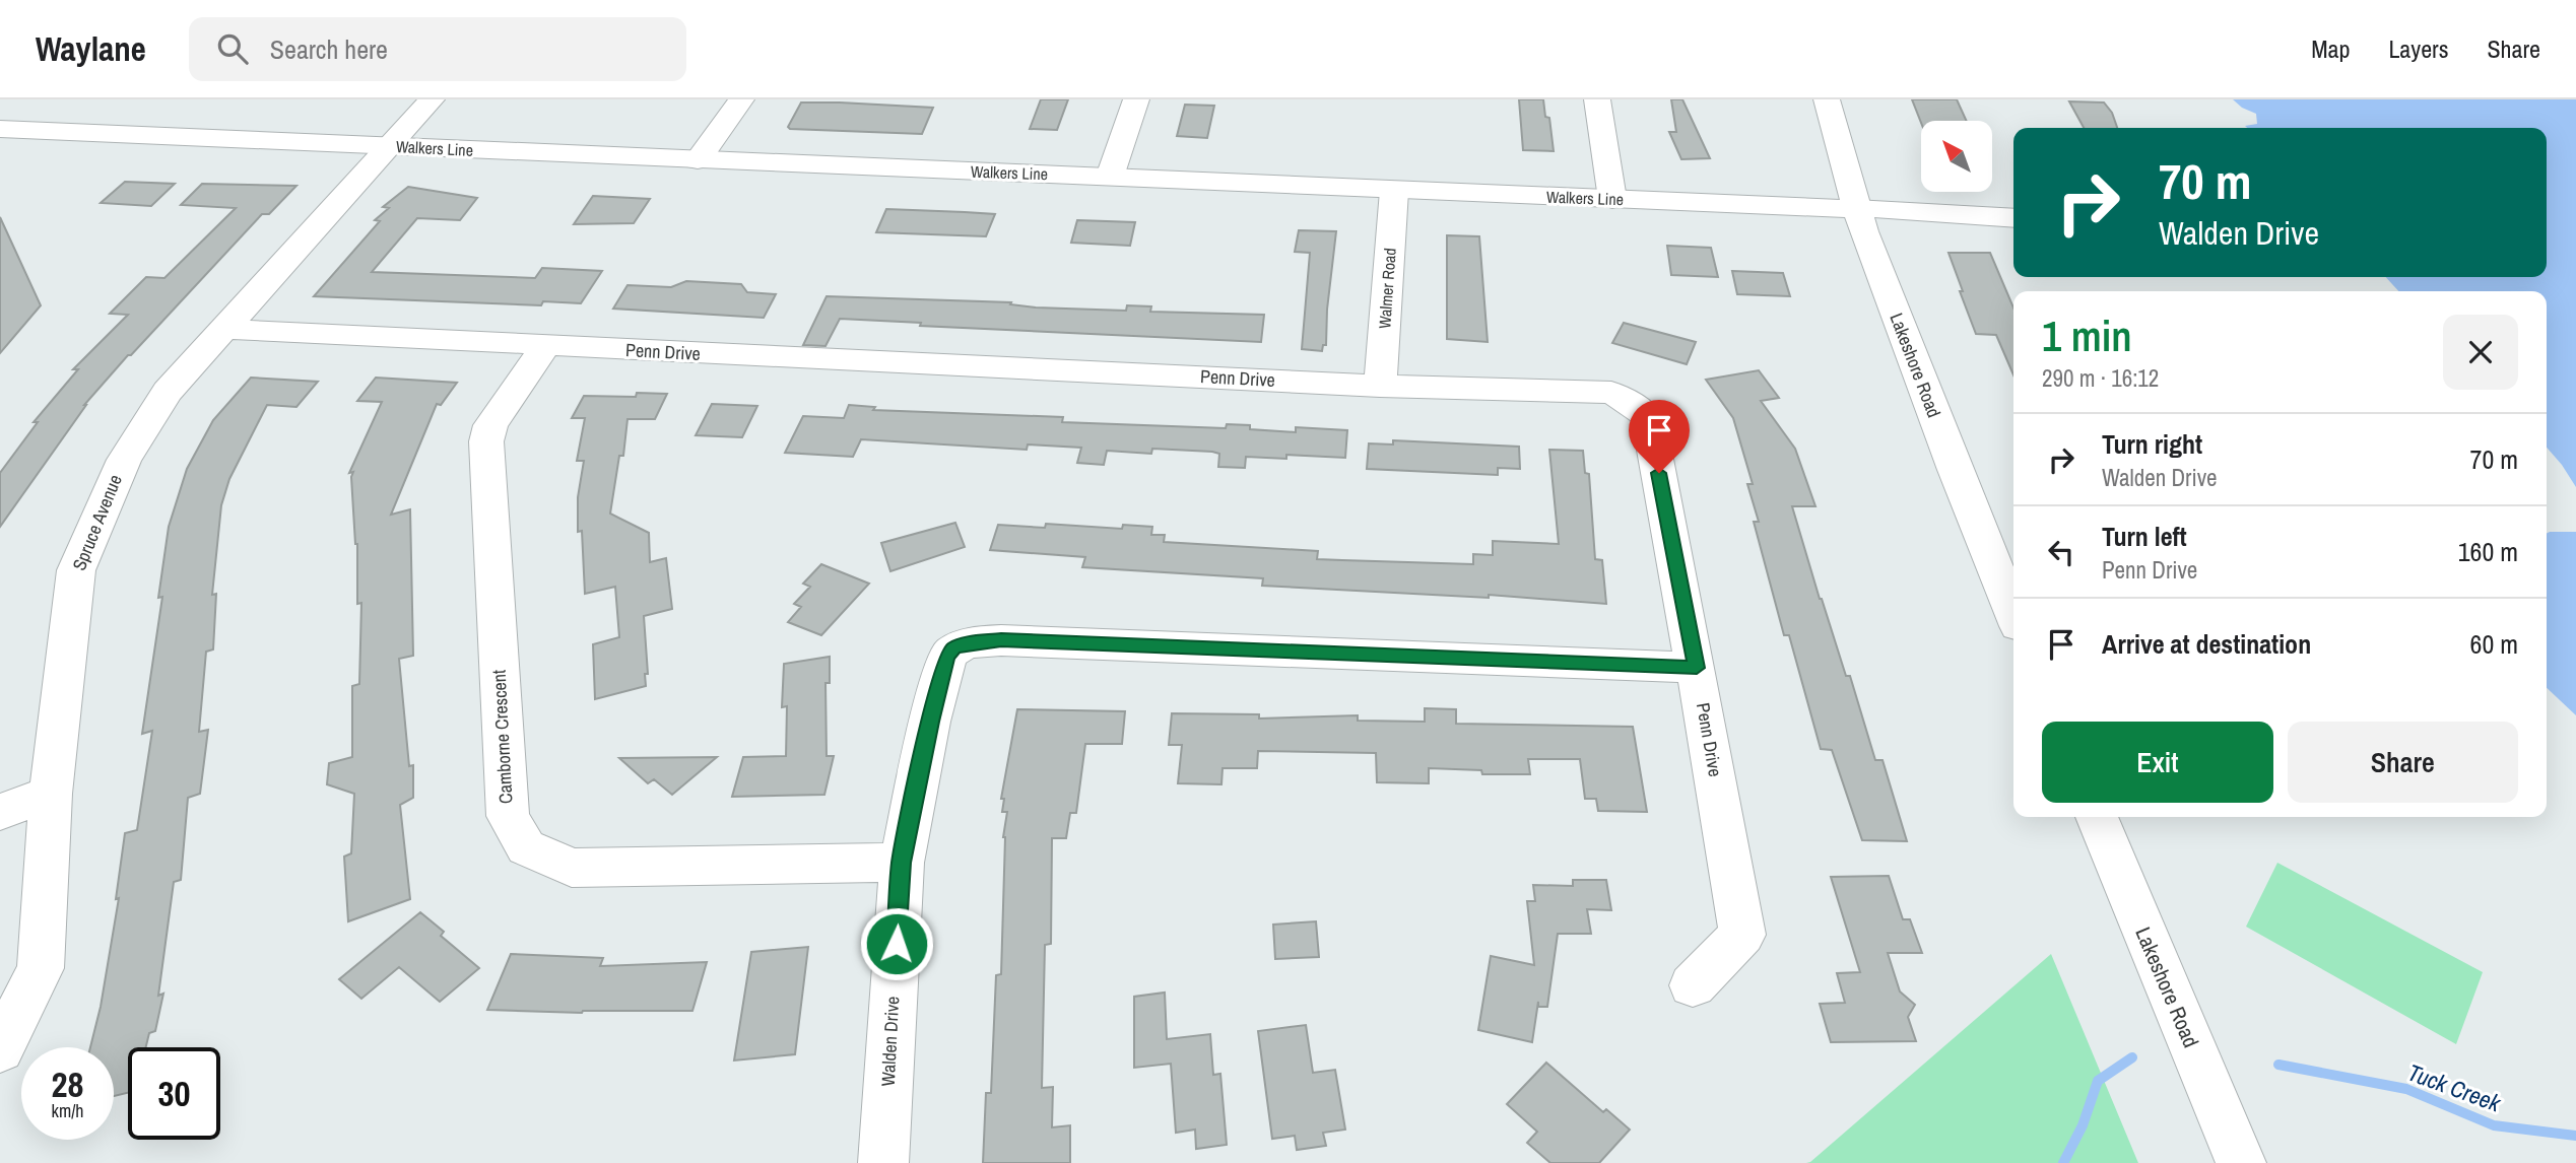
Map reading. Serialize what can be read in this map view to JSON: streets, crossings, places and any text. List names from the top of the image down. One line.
{"streets":{"street":["Walkers Line","Walmer Road","Penn Drive","Lakeshore Road","Spruce Avenue","Camborne Crescent","Walden Drive"]},"crossings":[["Walkers Line","Walmer Road"],["Walkers Line","Lakeshore Road"],["Walkers Line","Spruce Avenue"],["Walmer Road","Penn Drive"],["Penn Drive","Spruce Avenue"],["Penn Drive","Camborne Crescent"],["Penn Drive","Walden Drive"],["Camborne Crescent","Walden Drive"]],"water":["Tuck Creek"],"north":"top left","page":{"header":"Waylane","search":"Search here","nav":["Map","Layers","Share"],"turn":["70 m","Walden Drive"],"heading":["1 min","290 m · 16:12"],"list":[{"name":"Turn right","note":"Walden Drive","value":"70 m"},{"name":"Turn left","note":"Penn Drive","value":"160 m"},{"name":"Arrive at destination","value":"60 m"}],"buttons":["Exit","Share"],"speed":"28 km/h","limit":"30"}}
